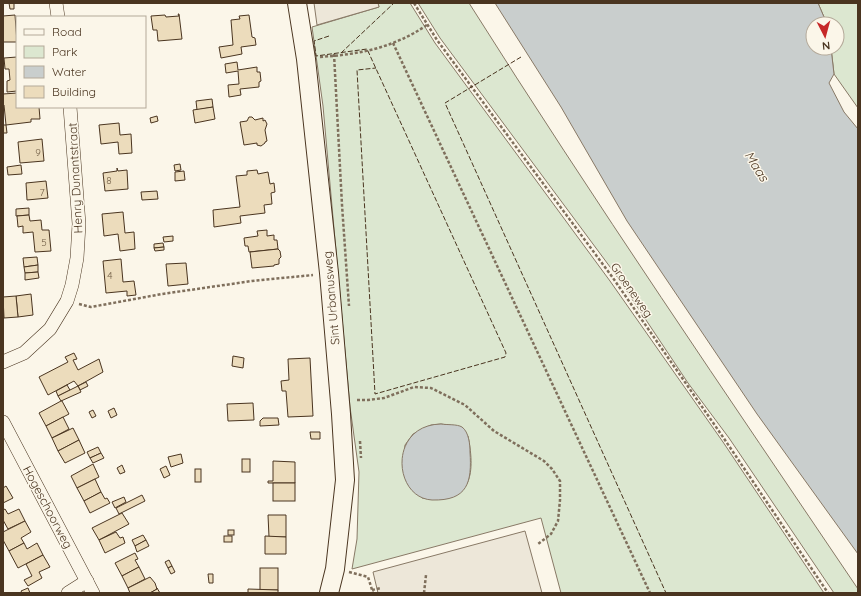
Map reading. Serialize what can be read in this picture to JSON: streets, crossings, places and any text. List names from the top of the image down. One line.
{"streets":{"street":["Henry Dunantstraat","Sint Urbanusweg","Hogeschoorweg"],"path":["Groeneweg"]},"water":["Maas"],"house_numbers":["9","8","7","5","4"],"legend":["Road","Park","Water","Building"],"north":"bottom"}
